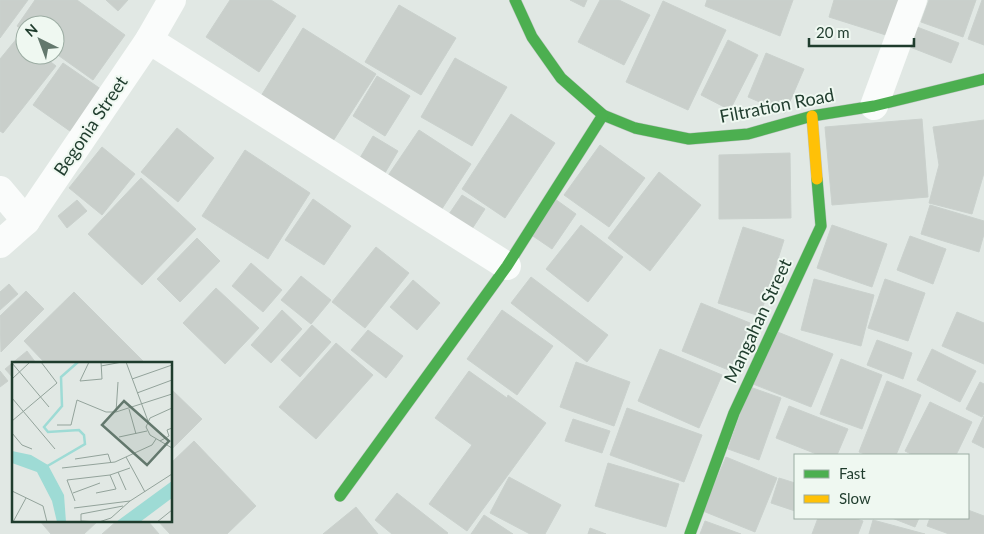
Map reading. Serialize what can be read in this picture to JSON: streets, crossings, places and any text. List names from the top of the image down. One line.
{"streets":{"street":["Filtration Road","Begonia Street","Mangahan Street"]},"crossings":[["Filtration Road","Mangahan Street"]],"legend":["Fast","Slow"],"scale_bar":"20 m","north":"top left"}
